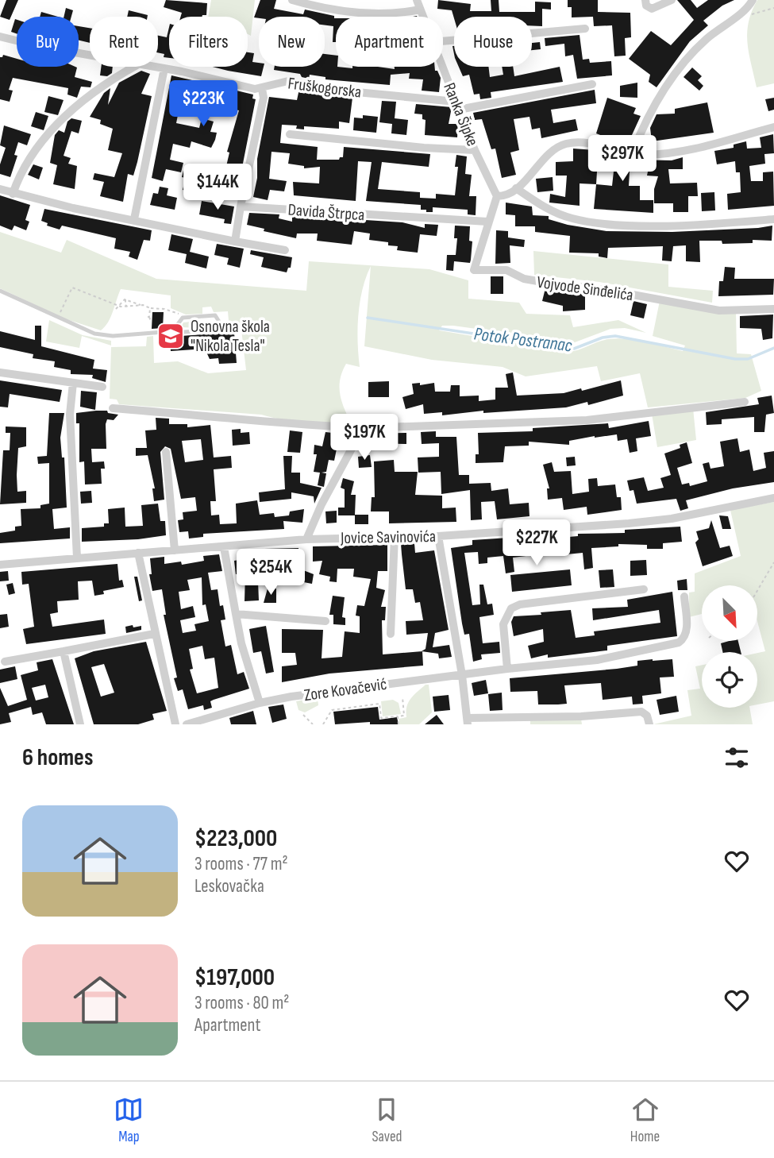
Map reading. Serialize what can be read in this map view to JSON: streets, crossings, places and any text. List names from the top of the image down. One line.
{"streets":{"street":["Fruškogorska","Ranka Šipke","Davida Štrpca","Vojvode Sinđelića","Jovice Savinovića","Zore Kovačević"]},"crossings":[["Fruškogorska","Ranka Šipke"],["Ranka Šipke","Vojvode Sinđelića"],["Davida Štrpca","Vojvode Sinđelića"]],"water":["Potok Postranac"],"places":{"school or university":["Osnovna škola \"Nikola Tesla\""]},"north":"bottom right","page":{"chip":["Buy","Rent","Filters","New","Apartment","House"],"price":["$223K","$297K","$144K","$197K","$227K","$254K"],"heading":"6 homes","list":[{"name":"$223,000","note":"3 rooms · 77 m² · Leskovačka"},{"name":"$197,000","note":"3 rooms · 80 m² · Apartment"}],"tabs":["Map","Saved","Home"]}}
